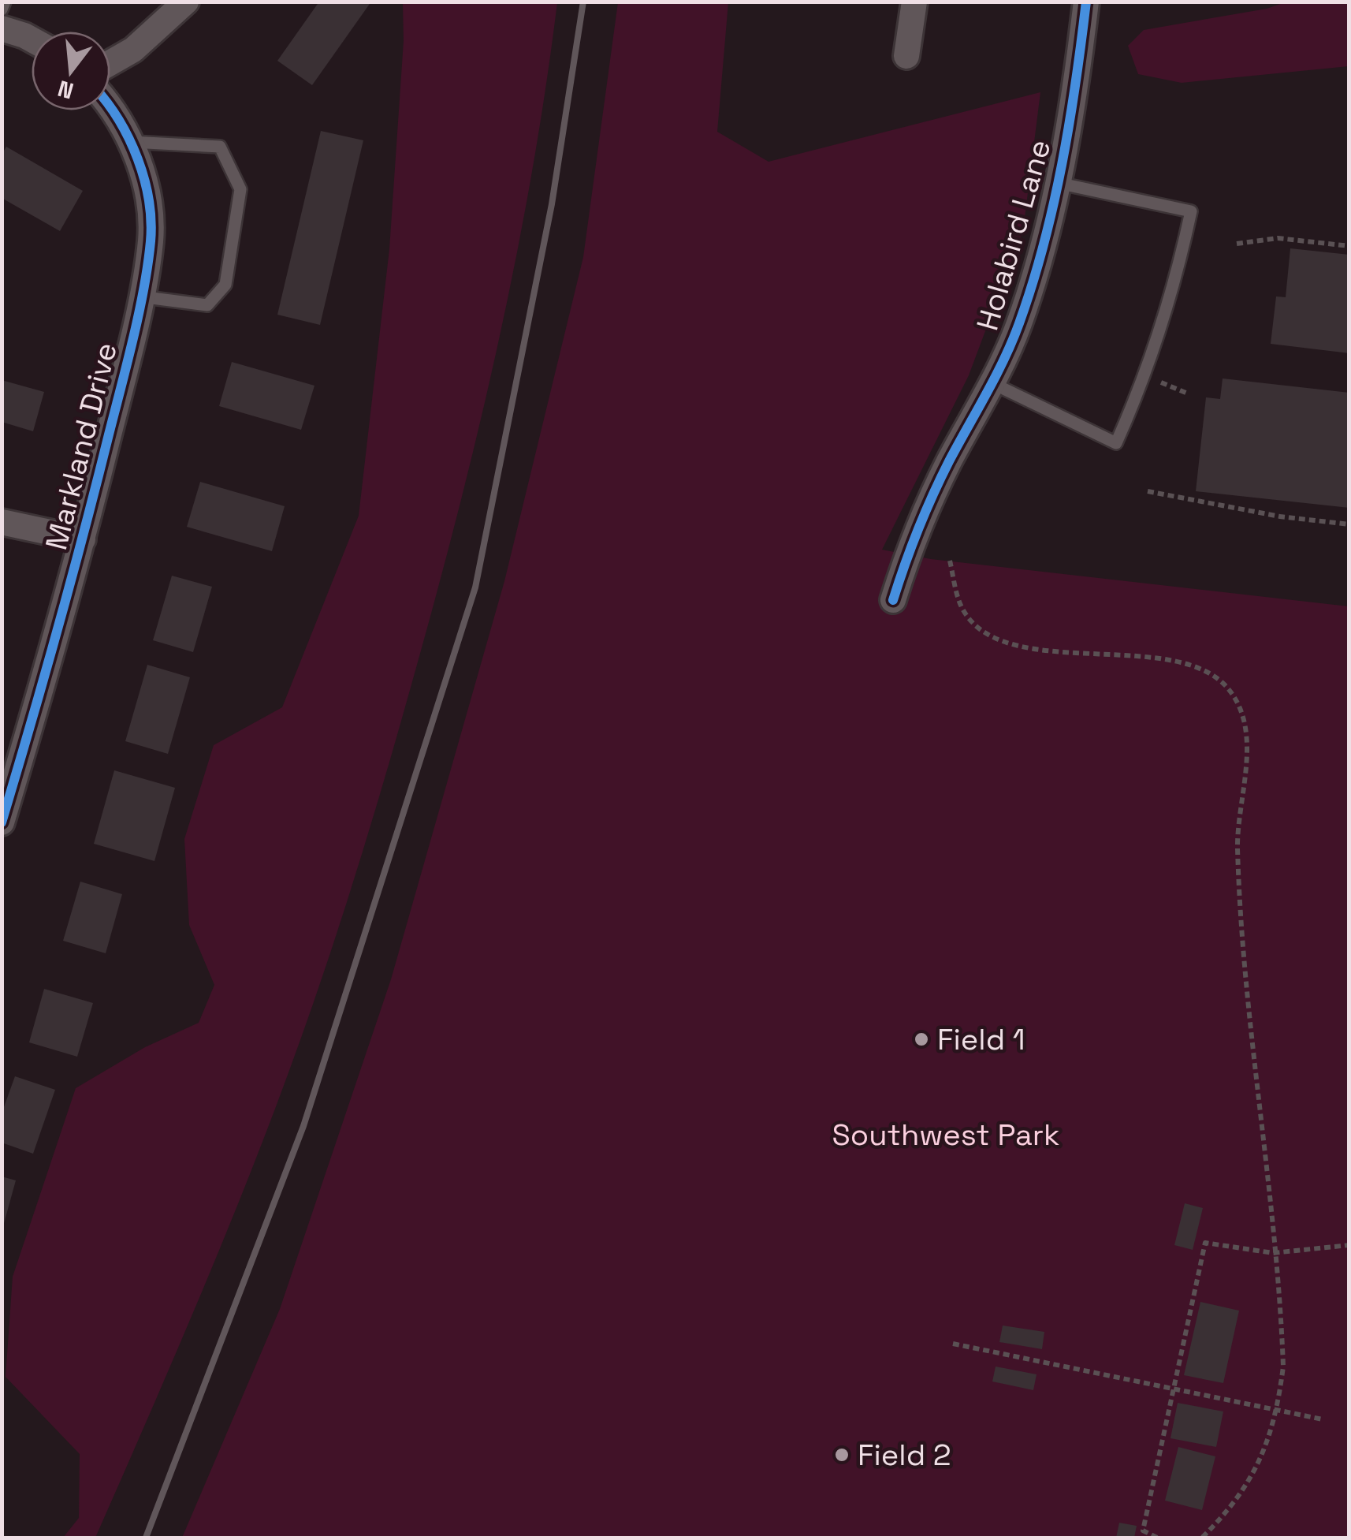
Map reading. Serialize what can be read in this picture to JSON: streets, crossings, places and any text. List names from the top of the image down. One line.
{"streets":{"street":["Holabird Lane","Markland Drive"]},"parks":["Southwest Park"],"places":["Field 1","Field 2"],"north":"bottom"}
